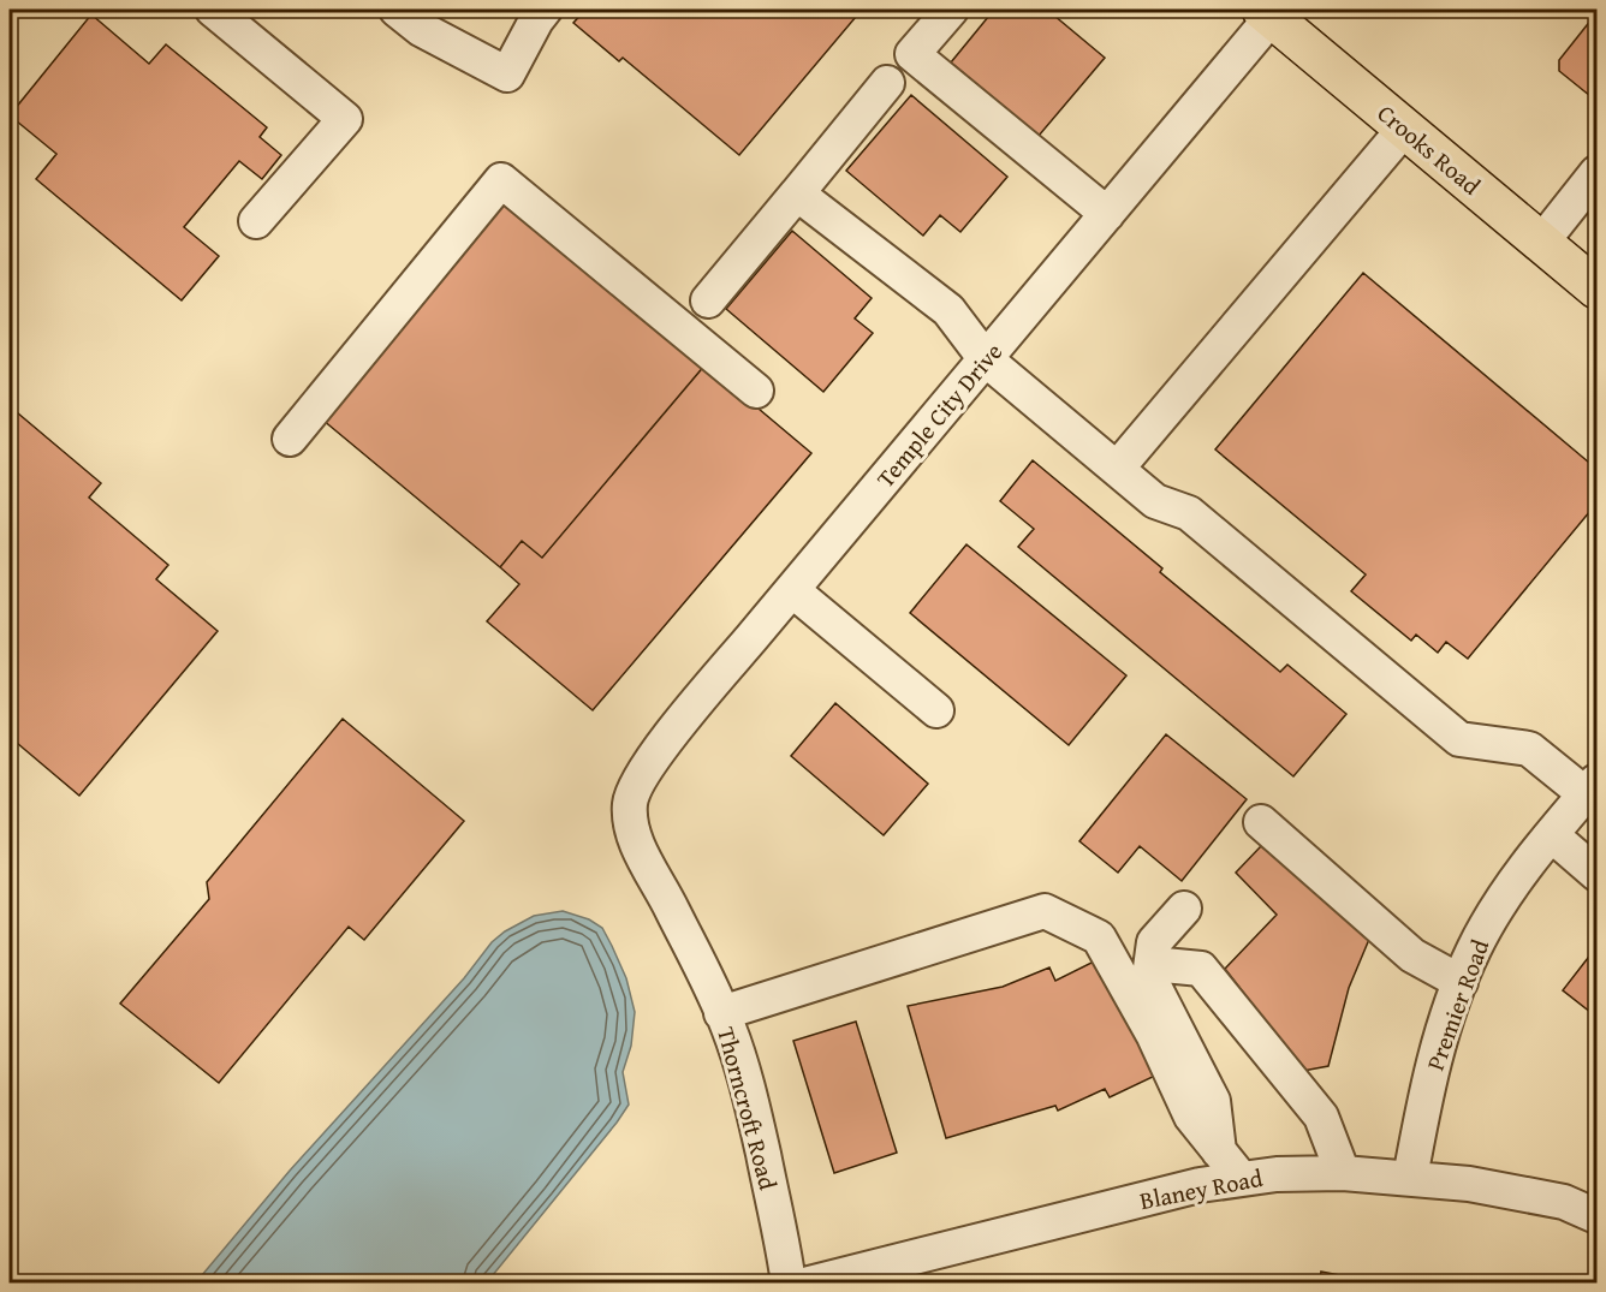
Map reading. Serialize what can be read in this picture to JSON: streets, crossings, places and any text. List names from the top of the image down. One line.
{"streets":{"main road":["Crooks Road"],"street":["Temple City Drive","Premier Road","Thorncroft Road","Blaney Road"]},"crossings":[["Crooks Road","Temple City Drive"],["Temple City Drive","Thorncroft Road"],["Premier Road","Blaney Road"]]}
